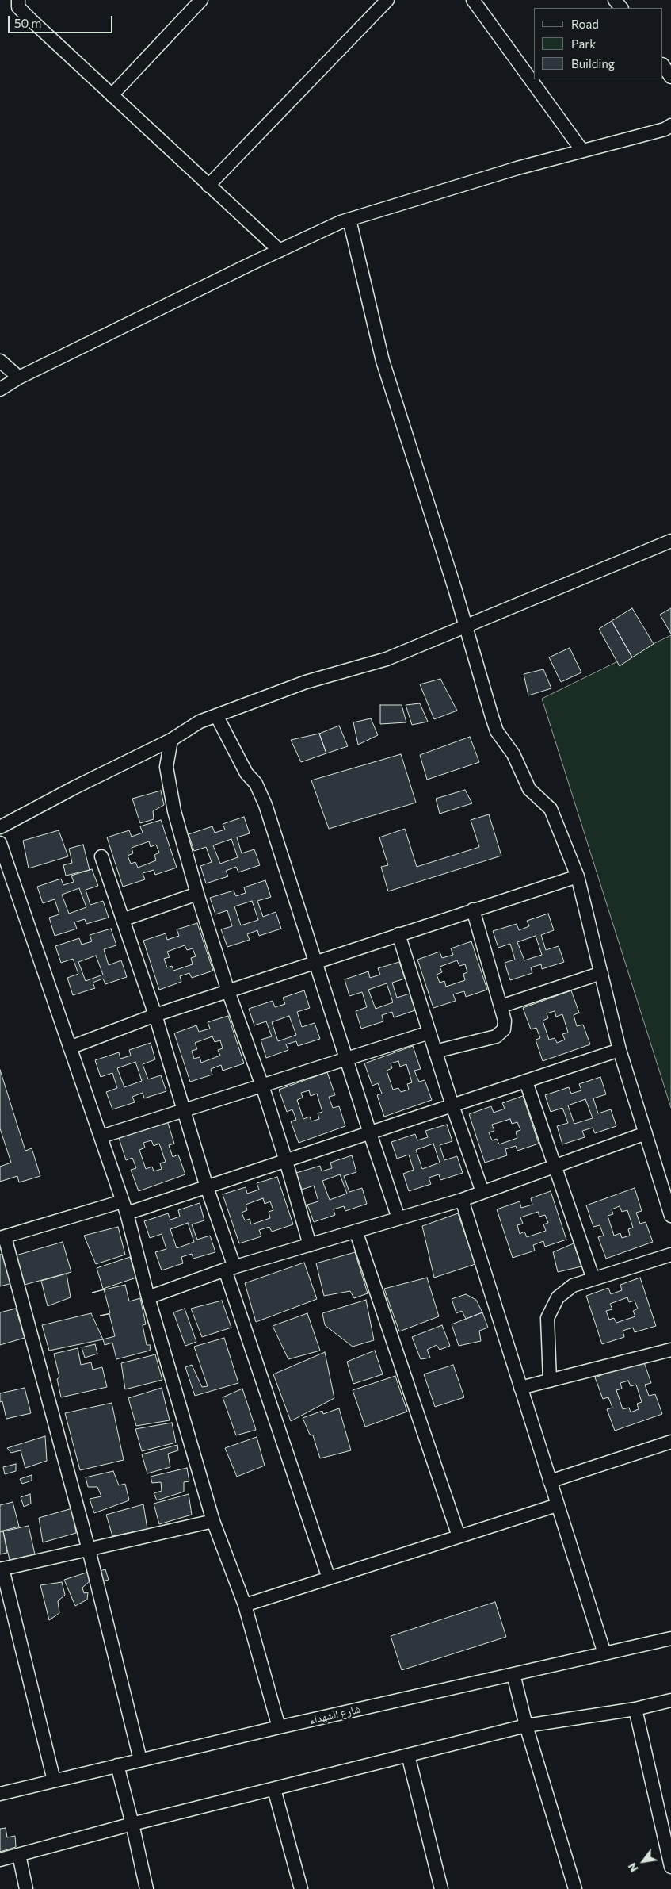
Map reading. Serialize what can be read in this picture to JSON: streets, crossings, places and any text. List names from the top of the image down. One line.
{"streets":{"street":["شارع الشهداء"]},"legend":["Road","Park","Building"],"scale_bar":"50 m","north":"bottom left"}
